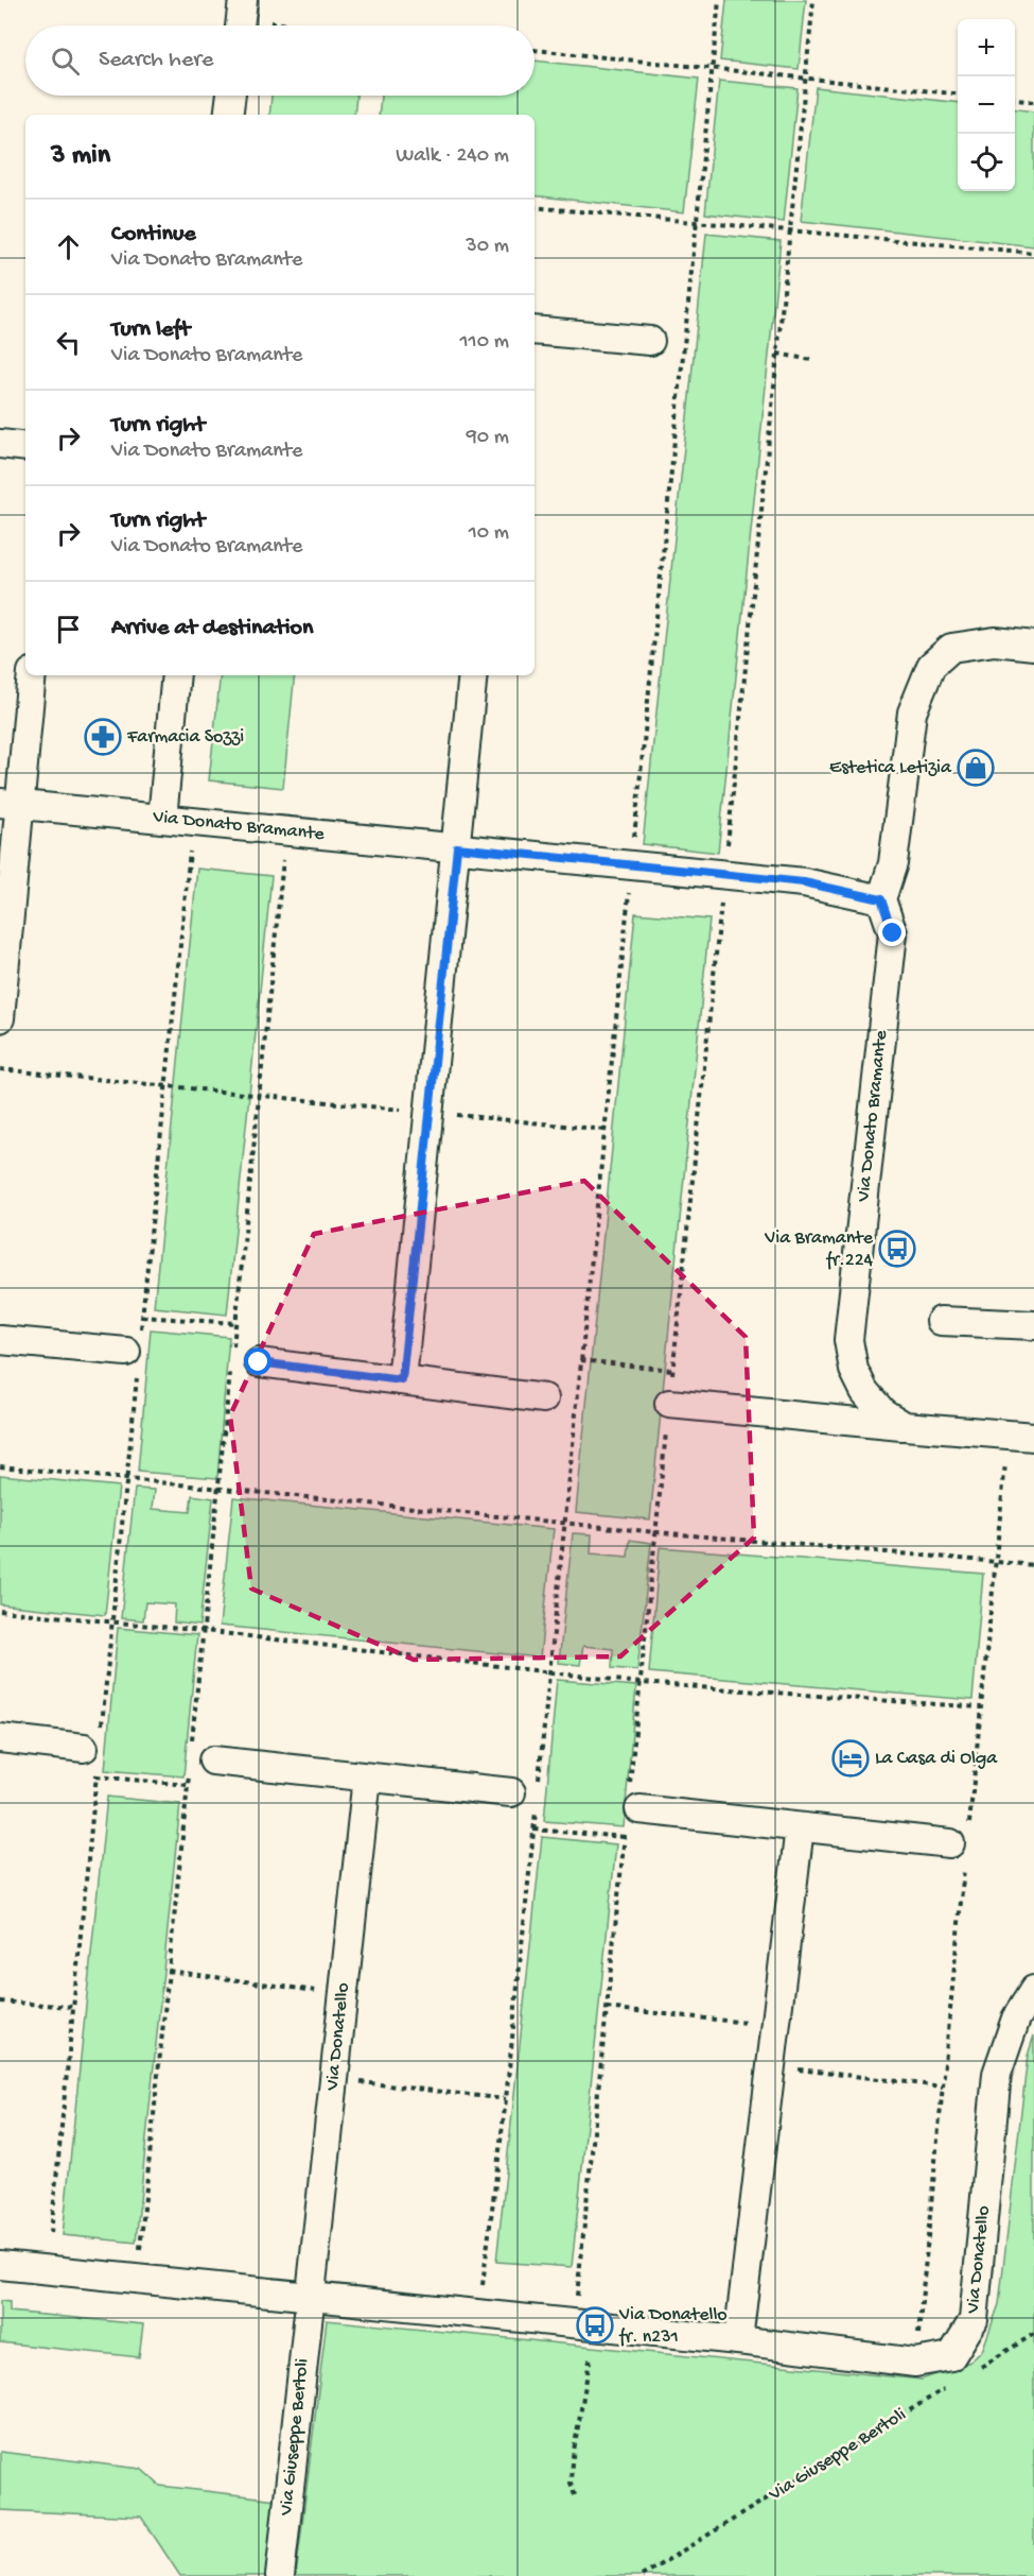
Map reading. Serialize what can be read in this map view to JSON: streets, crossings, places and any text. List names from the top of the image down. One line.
{"streets":{"street":["Via Donato Bramante","Via Donatello","Via Giuseppe Bertoli"]},"crossings":[["Via Donatello","Via Giuseppe Bertoli"]],"places":{"pharmacy":["Farmacia Sozzi"],"shop":["Estetica Letizia"],"bus stop":["Via Bramante fr.224","Via Donatello fr. n231"],"hotel":["La Casa di Olga"]},"page":{"map_buttons":["+","−"],"search":"Search here","heading":["3 min","Walk · 240 m"],"list":[["Continue","Via Donato Bramante","30 m"],["Turn left","Via Donato Bramante","110 m"],["Turn right","Via Donato Bramante","90 m"],["Turn right","Via Donato Bramante","10 m"],"Arrive at destination"]}}
